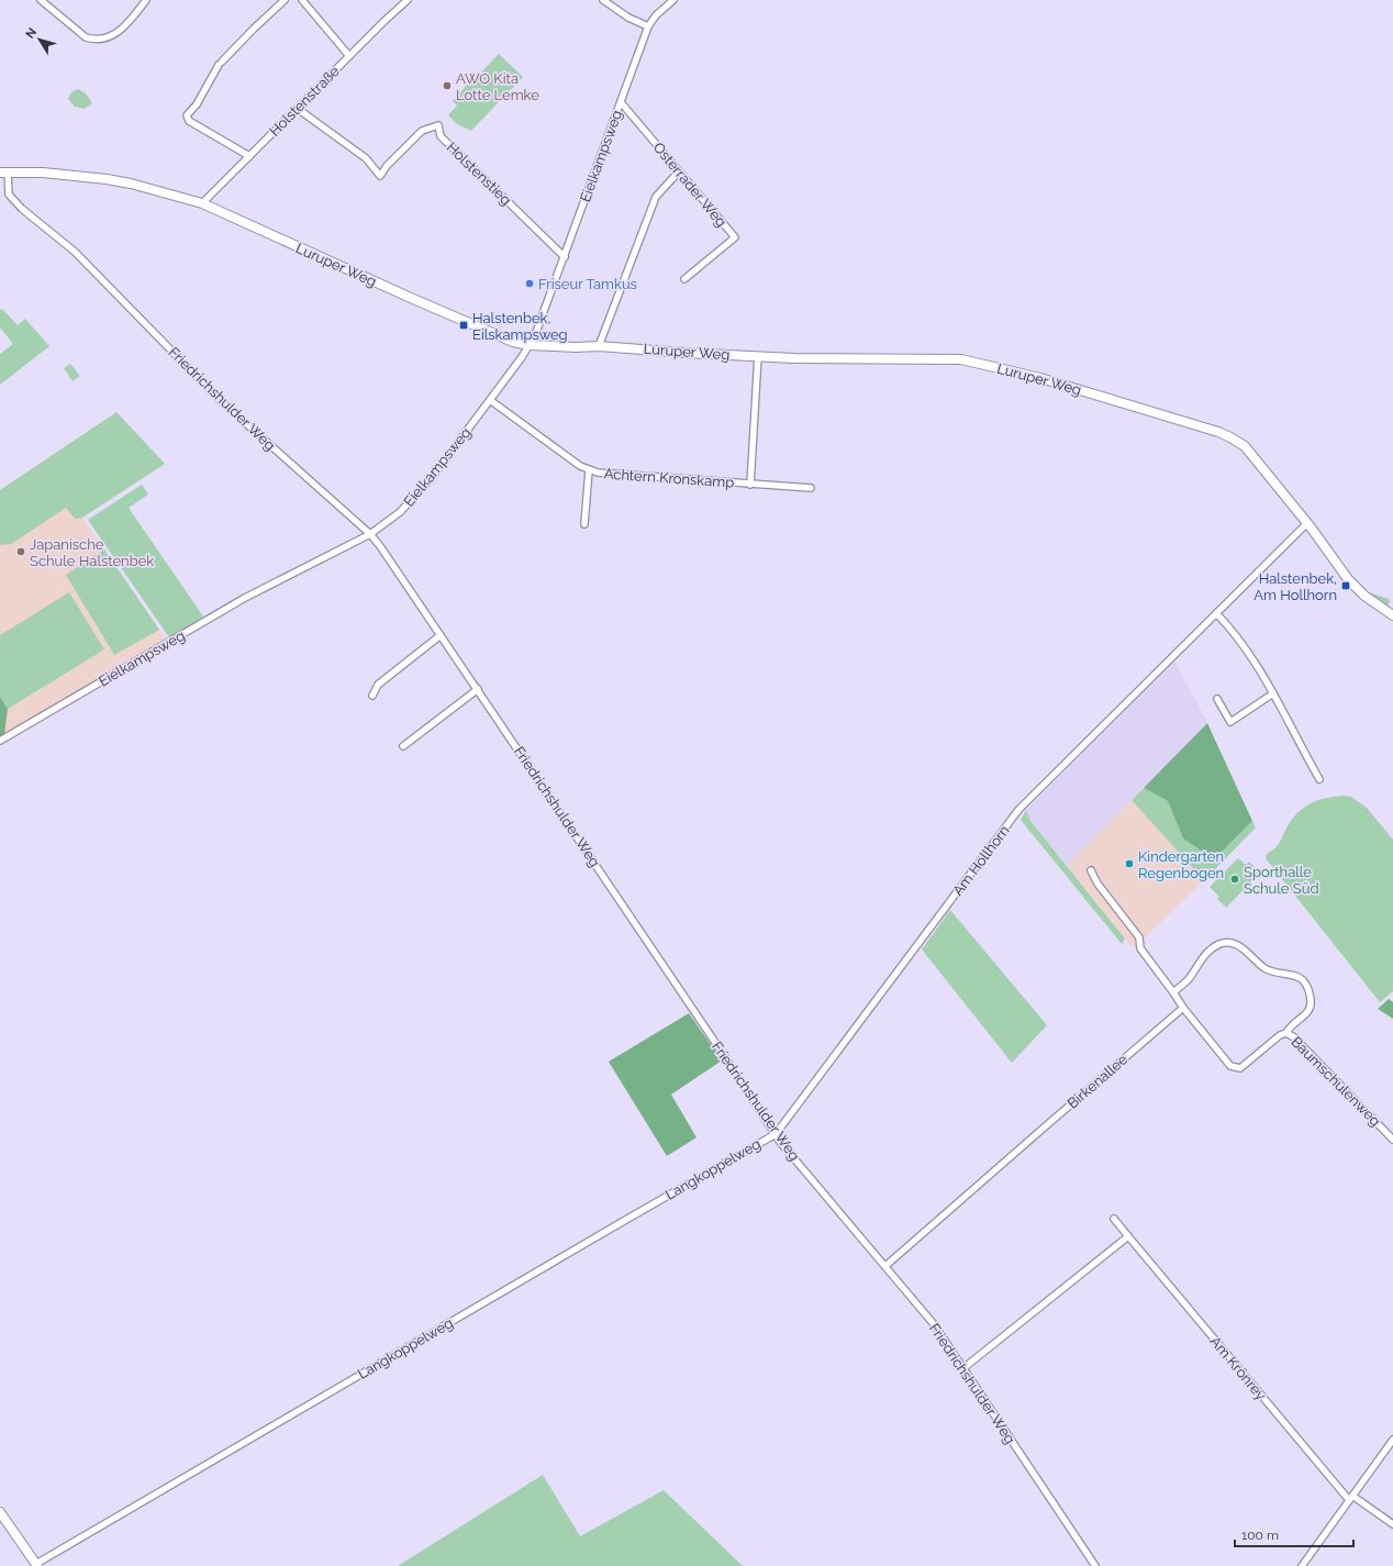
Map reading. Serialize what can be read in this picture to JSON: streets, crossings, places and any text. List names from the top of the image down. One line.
{"streets":{"street":["Holstenstraße","Eielkampsweg","Holstenstieg","Osterrader Weg","Luruper Weg","Friedrichshulder Weg","Achtern Kronskamp","Am Hollhorn","Birkenallee","Baumschulenweg","Langkoppelweg","Am Krönrey"]},"crossings":[["Holstenstraße","Holstenstieg"],["Holstenstraße","Luruper Weg"],["Eielkampsweg","Holstenstieg"],["Eielkampsweg","Osterrader Weg"],["Eielkampsweg","Luruper Weg"],["Eielkampsweg","Friedrichshulder Weg"],["Eielkampsweg","Achtern Kronskamp"],["Luruper Weg","Friedrichshulder Weg"],["Luruper Weg","Achtern Kronskamp"],["Luruper Weg","Am Hollhorn"],["Friedrichshulder Weg","Am Hollhorn"],["Friedrichshulder Weg","Birkenallee"],["Friedrichshulder Weg","Langkoppelweg"],["Am Hollhorn","Langkoppelweg"],["Birkenallee","Baumschulenweg"]],"places":{"other":["AWO Kita Lotte Lemke","Friseur Tamkus","Japanische Schule Halstenbek","Kindergarten Regenbogen","Sporthalle Schule Süd"],"transit":["Halstenbek, Eilskampsweg","Halstenbek, Am Hollhorn"]},"scale_bar":"100 m","north":"top left"}
